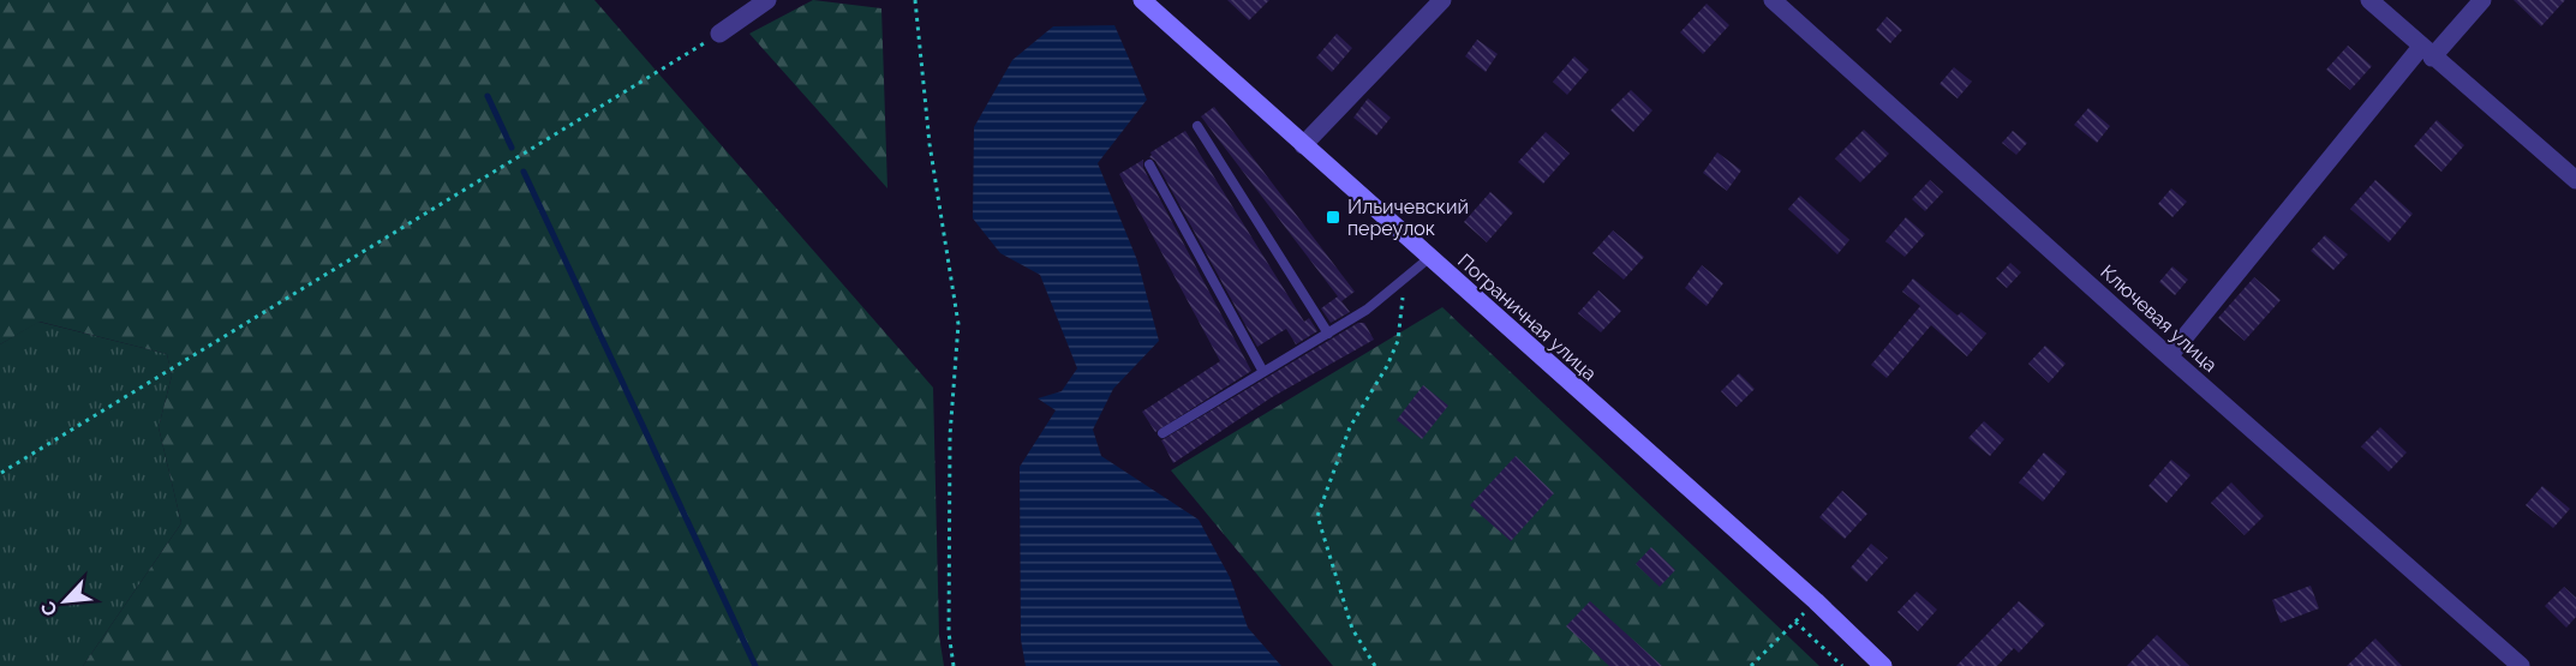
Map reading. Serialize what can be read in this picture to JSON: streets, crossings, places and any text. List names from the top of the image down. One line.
{"streets":{"main road":["Пограничная улица"],"street":["Ключевая улица"]},"places":{"transit":["Ильичевский переулок"]},"north":"bottom left"}
